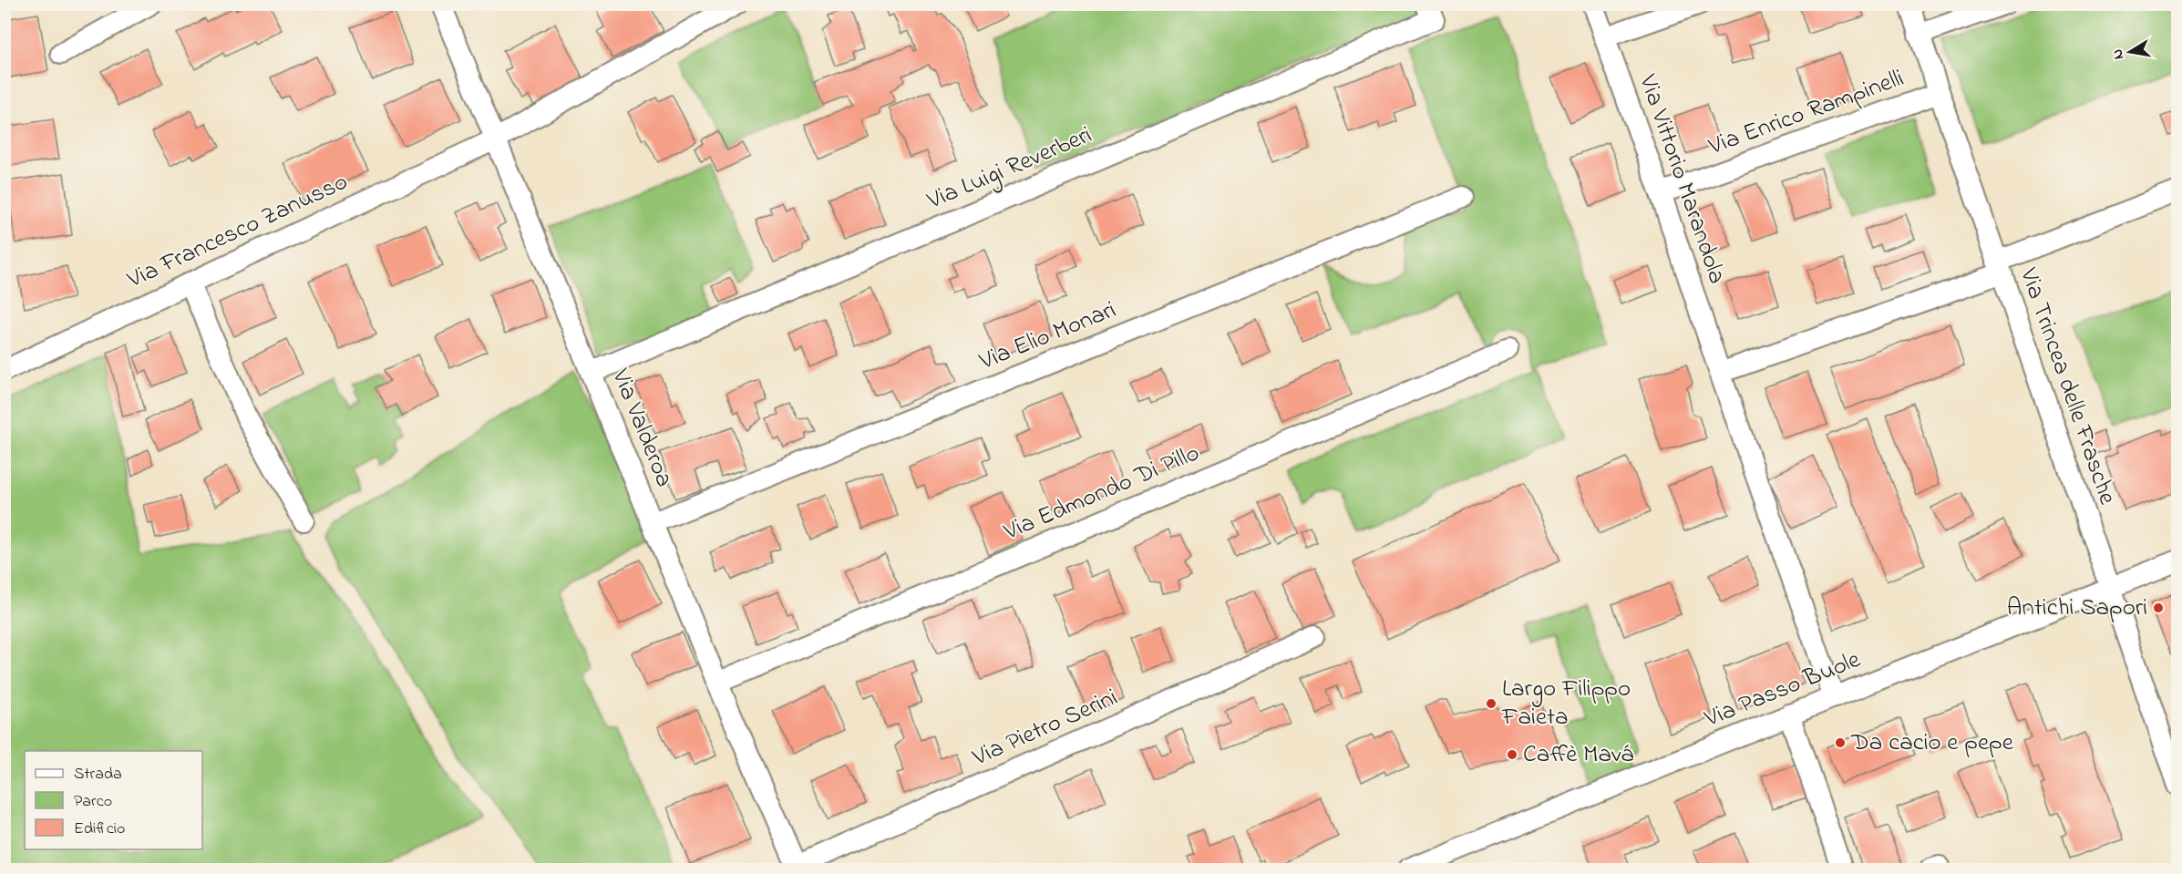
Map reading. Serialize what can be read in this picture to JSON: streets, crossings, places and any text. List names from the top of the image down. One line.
{"streets":{"street":["Via Enrico Rampinelli","Via Luigi Reverberi","Via Vittorio Marandola","Via Francesco Zanusso","Via Elio Monari","Via Trincea delle Frasche","Via Valderoa","Via Edmondo Di Pillo","Via Passo Buole","Via Pietro Serini"]},"crossings":[["Via Enrico Rampinelli","Via Vittorio Marandola"],["Via Enrico Rampinelli","Via Trincea delle Frasche"],["Via Luigi Reverberi","Via Valderoa"],["Via Vittorio Marandola","Via Passo Buole"],["Via Francesco Zanusso","Via Valderoa"],["Via Elio Monari","Via Valderoa"],["Via Trincea delle Frasche","Via Passo Buole"],["Via Valderoa","Via Edmondo Di Pillo"],["Via Valderoa","Via Pietro Serini"]],"places":["Antichi Sapori","Largo Filippo Faieta","Da cacio e pepe","Caffè Mavá"],"legend":["Strada","Parco","Edificio"],"north":"left"}
